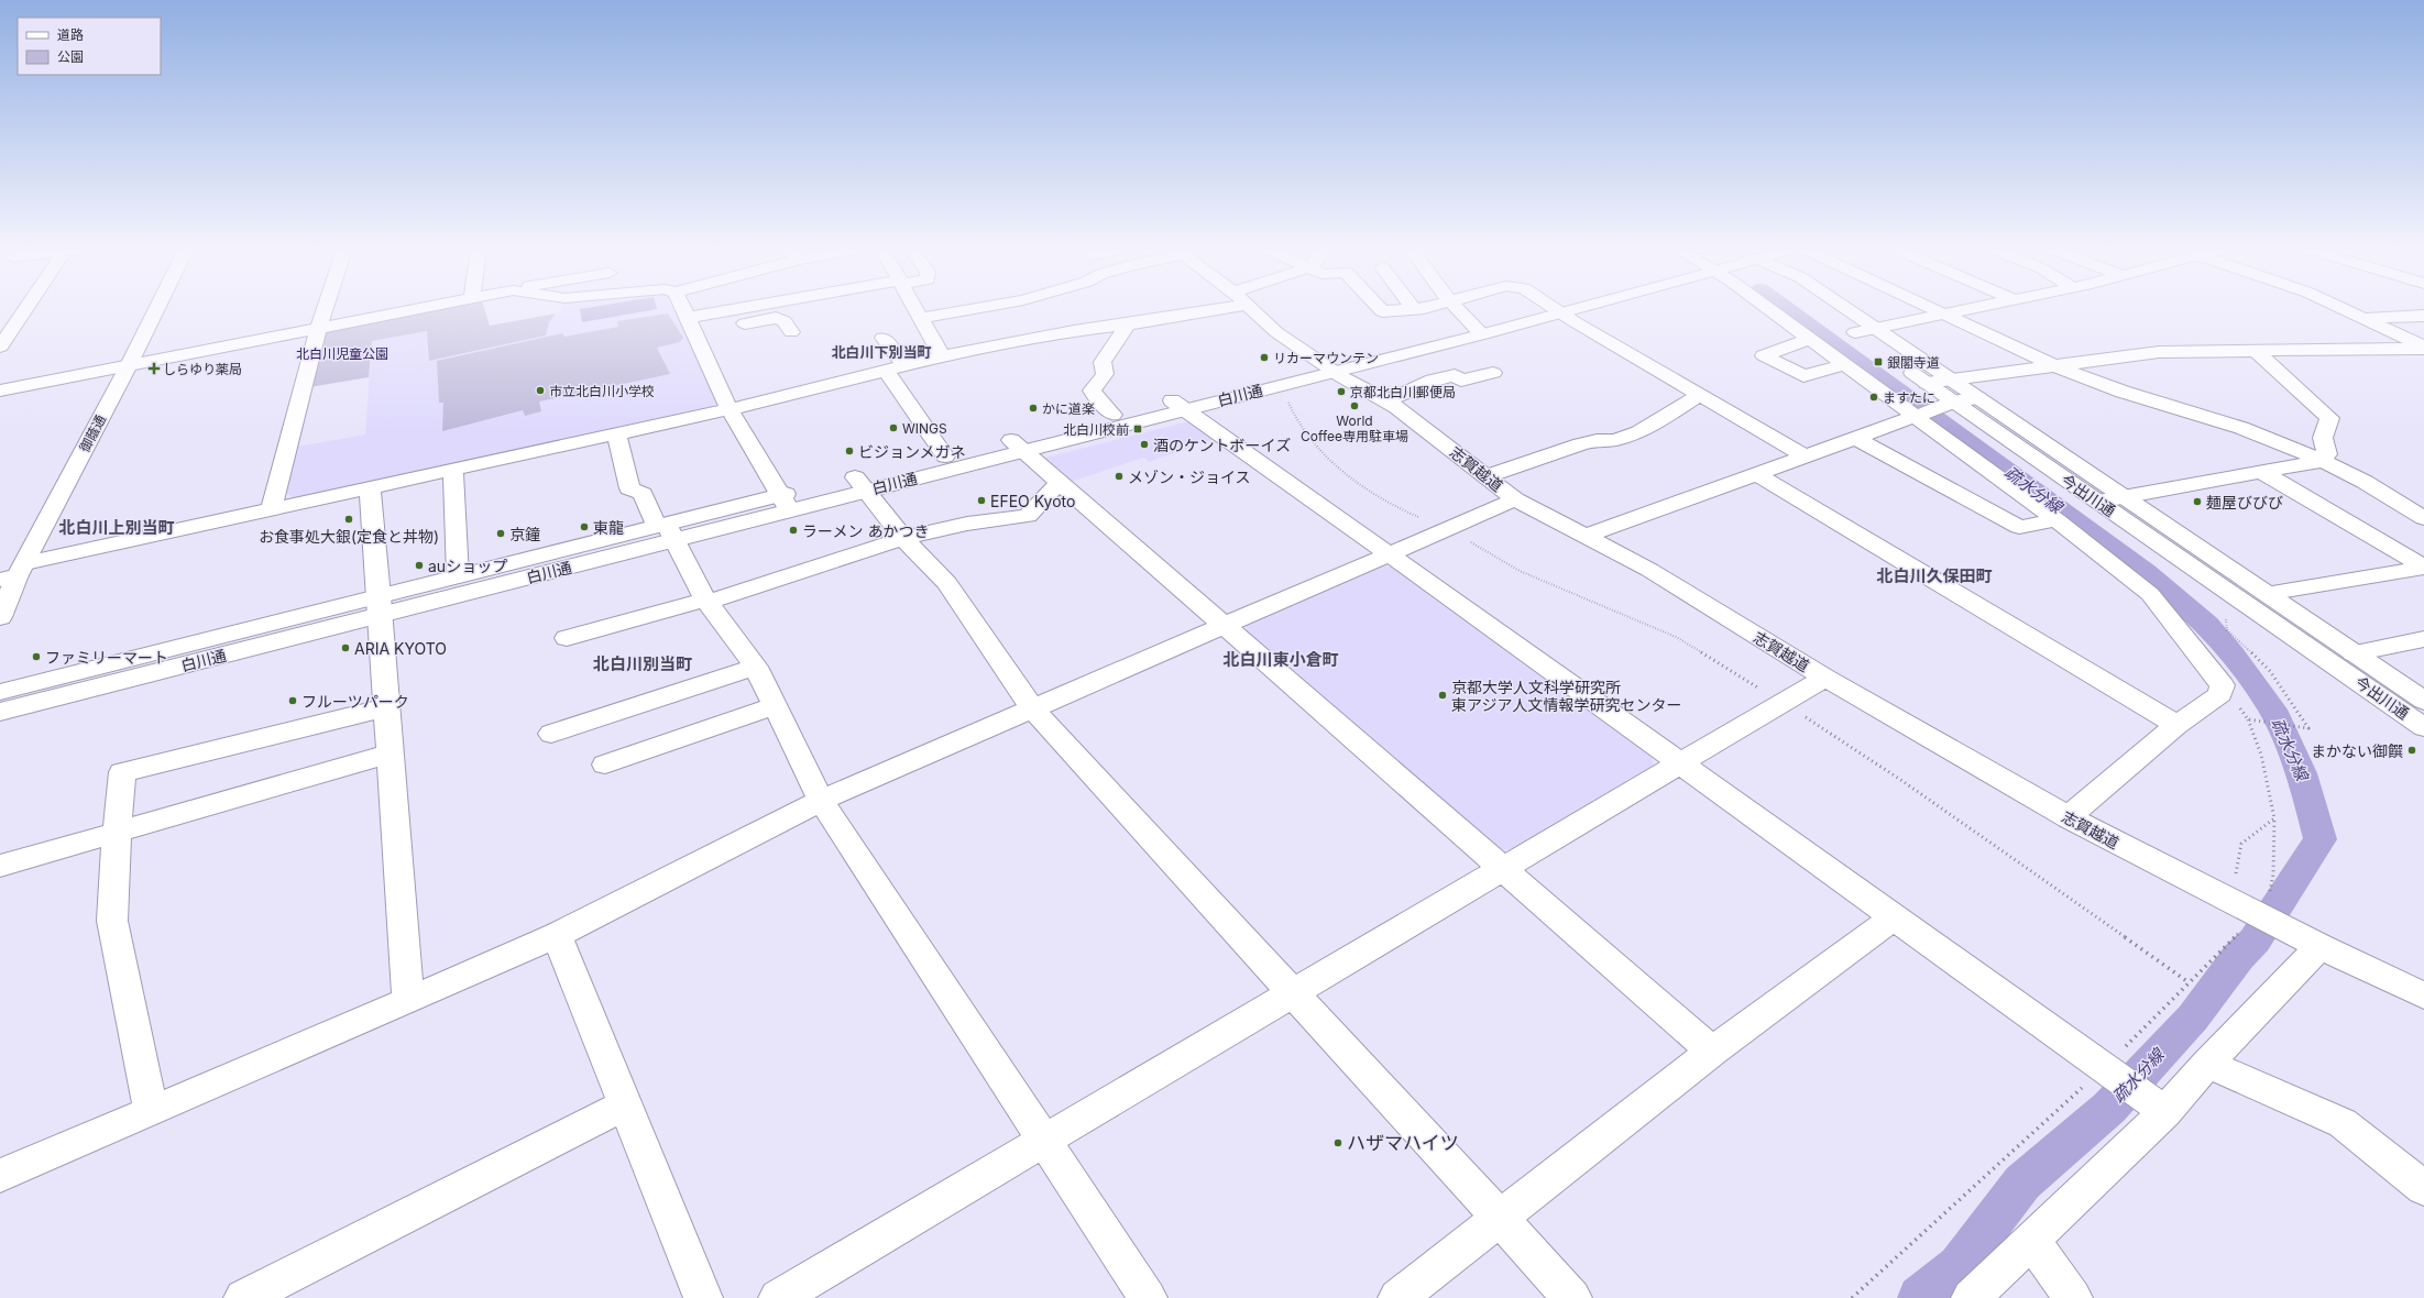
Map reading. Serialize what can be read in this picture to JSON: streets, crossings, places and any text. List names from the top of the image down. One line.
{"streets":{"street":["白川通","御蔭通","志賀越道","今出川通"]},"crossings":[["白川通","志賀越道"]],"districts":["北白川下別当町","北白川上別当町","北白川久保田町","北白川東小倉町","北白川別当町"],"water":["疏水分線"],"parks":["北白川児童公園"],"places":{"other":["リカーマウンテン","市立北白川小学校","京都北白川郵便局","ますたに","World Coffee専用駐車場","かに道楽","WINGS","酒のケントボーイズ","ビジョンメガネ","メゾン・ジョイス","EFEO Kyoto","麺屋びびび","お食事処大銀(定食と丼物)","東龍","ラーメン あかつき","京鐘","auショップ","ARIA KYOTO","ファミリーマート","京都大学人文科学研究所 東アジア人文情報学研究センター","フルーツパーク","まかない御饌","ハザマハイツ"],"transit":["銀閣寺道","北白川校前"],"health":["しらゆり薬局"]},"legend":["道路","公園"]}
